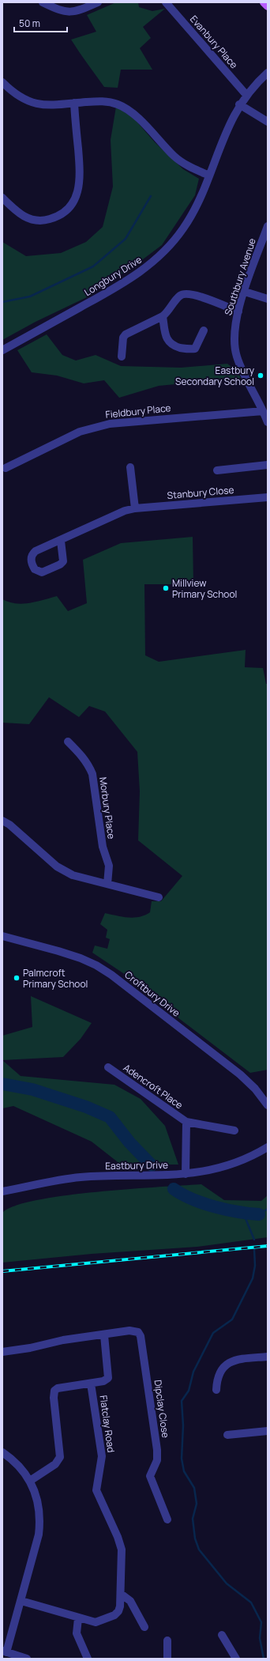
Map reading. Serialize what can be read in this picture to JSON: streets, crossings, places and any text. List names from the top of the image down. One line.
{"streets":{"street":["Evanbury Place","Longbury Drive","Southbury Avenue","Fieldbury Place","Stanbury Close","Morbury Place","Croftbury Drive","Adencroft Place","Eastbury Drive","Dipclay Close","Flatclay Road"]},"crossings":[["Evanbury Place","Longbury Drive"],["Southbury Avenue","Fieldbury Place"],["Adencroft Place","Eastbury Drive"]],"places":["Eastbury Secondary School","Millview Primary School","Palmcroft Primary School"],"scale_bar":"50 m"}
